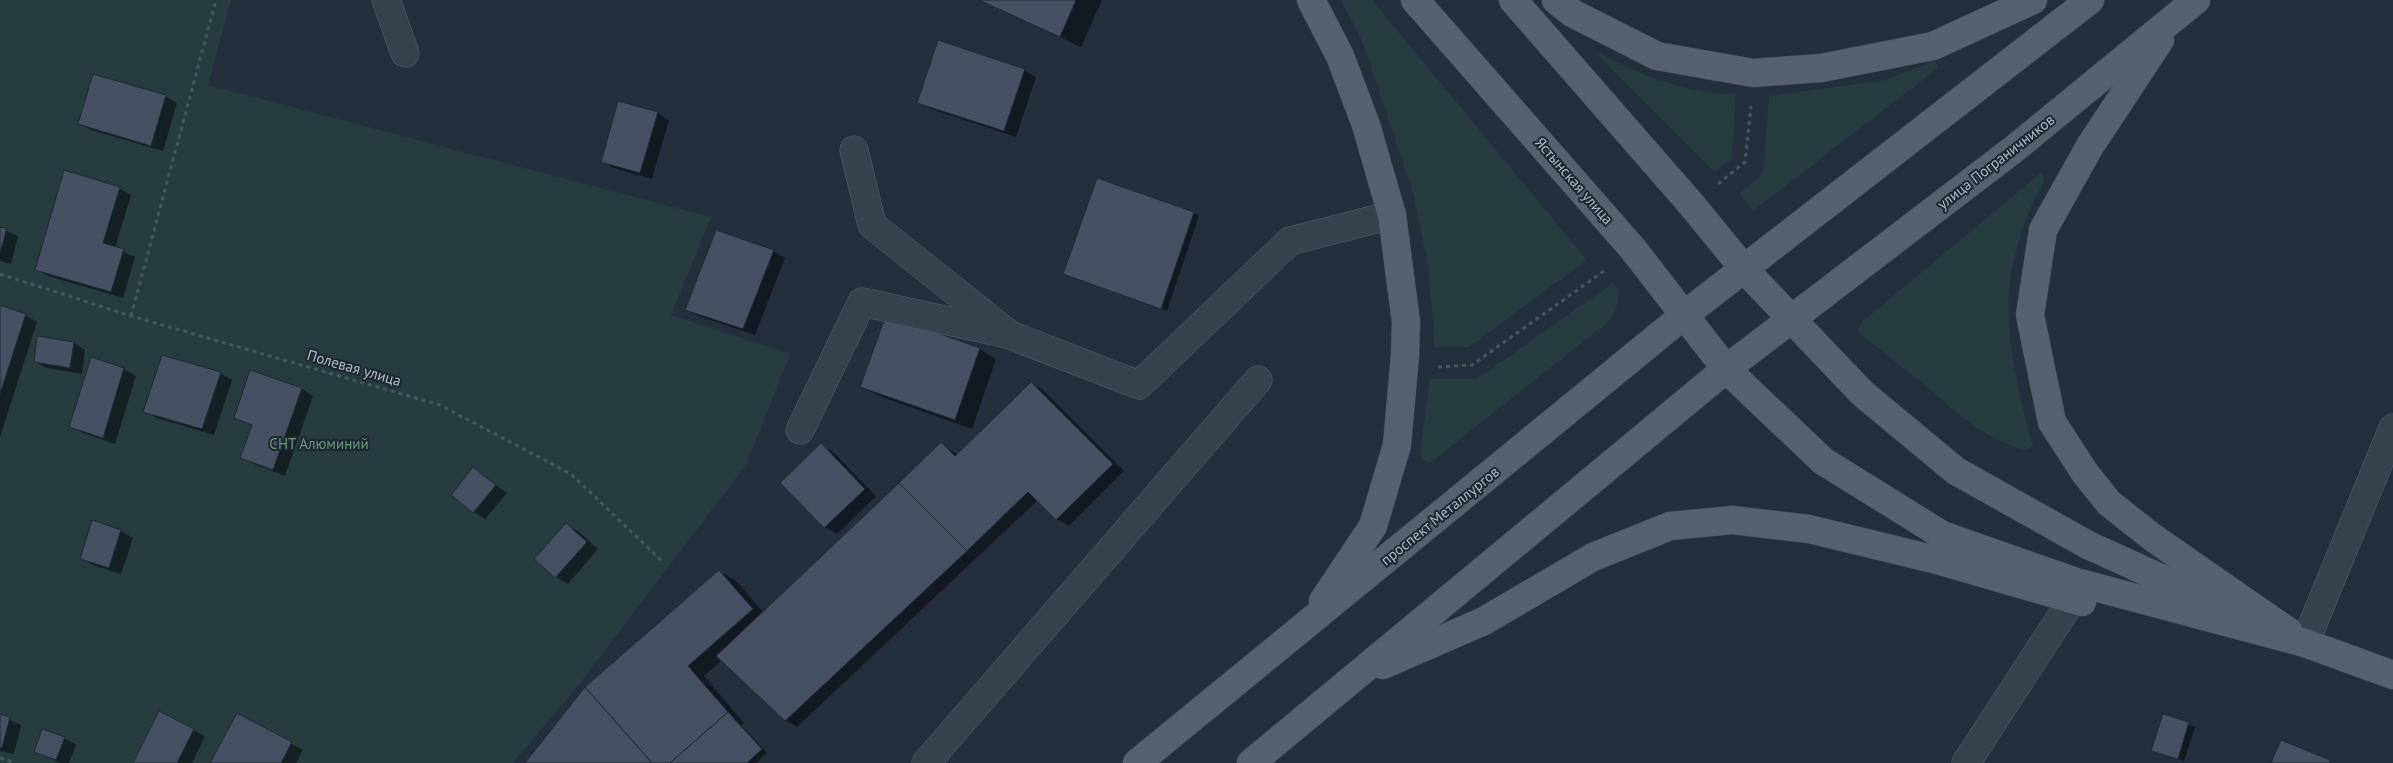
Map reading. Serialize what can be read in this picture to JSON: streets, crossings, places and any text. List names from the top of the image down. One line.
{"streets":{"main road":["улица Пограничников","Ястынская улица","проспект Металлургов"],"path":["Полевая улица"]},"crossings":[["Ястынская улица","проспект Металлургов"]],"parks":["СНТ Алюминий"]}
